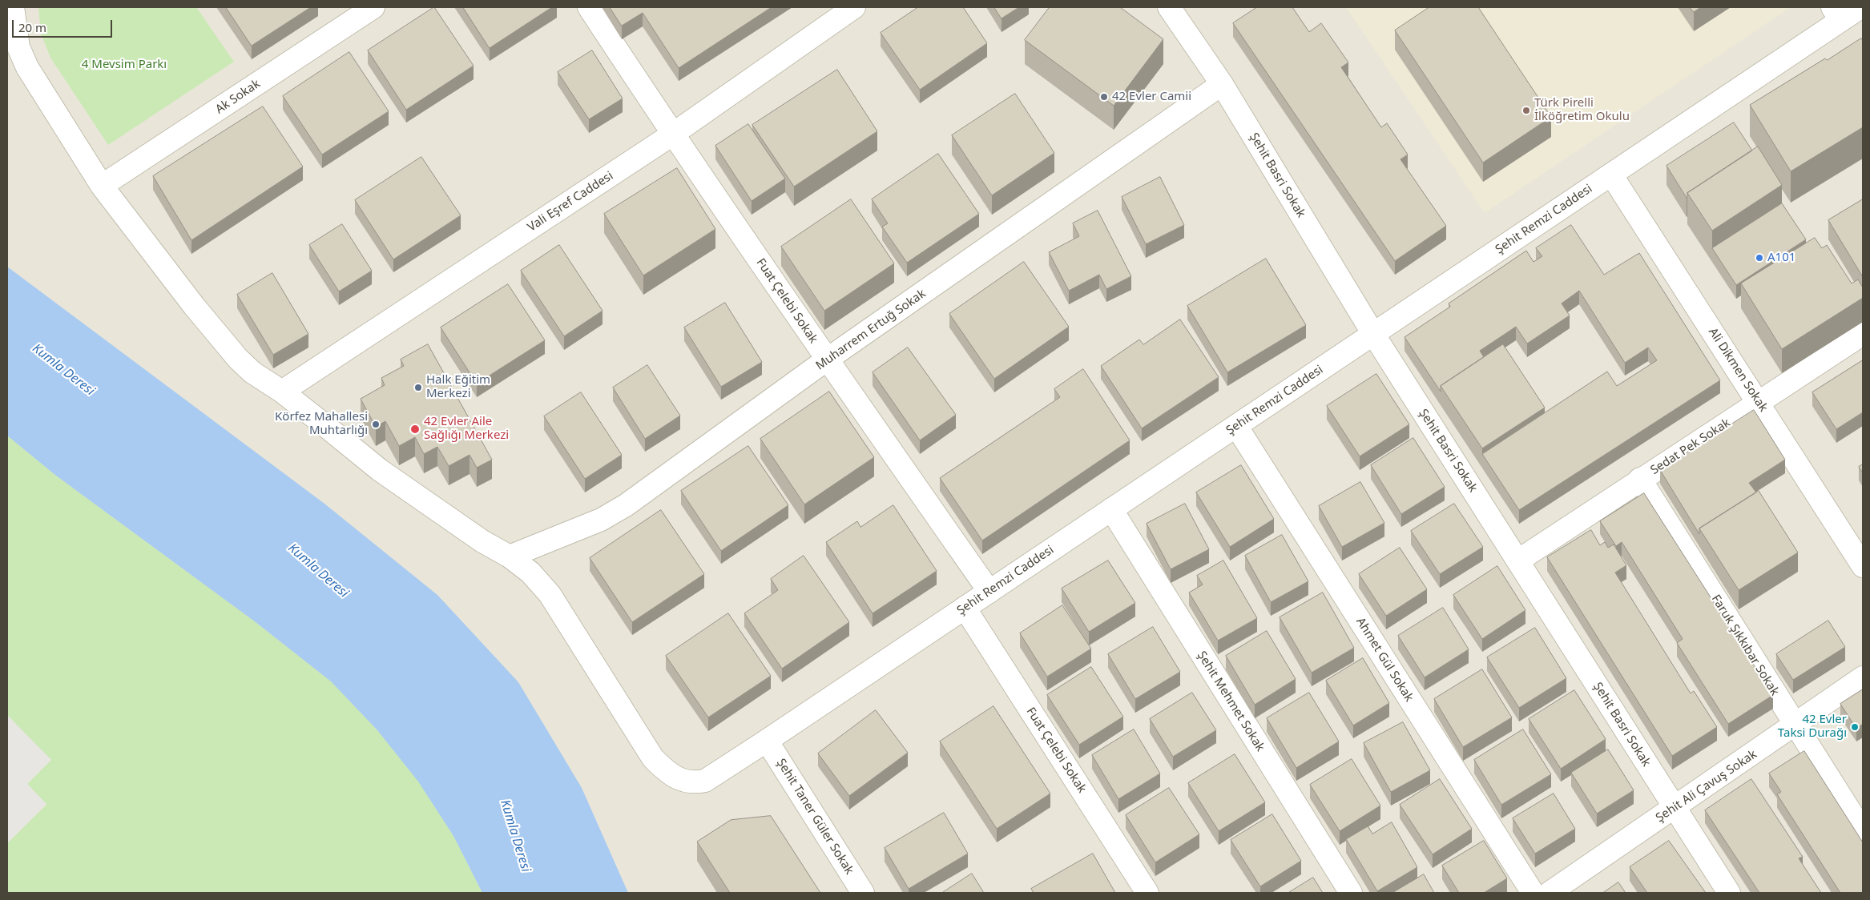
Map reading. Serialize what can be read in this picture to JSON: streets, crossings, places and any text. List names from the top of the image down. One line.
{"streets":{"street":["Ak Sokak","Şehit Basri Sokak","Vali Eşref Caddesi","Şehit Remzi Caddesi","Fuat Çelebi Sokak","Muharrem Ertuğ Sokak","Ali Dikmen Sokak","Sedat Pek Sokak","Faruk Şıkkıbar Sokak","Ahmet Gül Sokak","Şehit Mehmet Sokak","Şehit Ali Çavuş Sokak","Şehit Taner Güler Sokak"]},"crossings":[["Şehit Basri Sokak","Şehit Remzi Caddesi"],["Şehit Basri Sokak","Muharrem Ertuğ Sokak"],["Şehit Basri Sokak","Sedat Pek Sokak"],["Şehit Basri Sokak","Şehit Ali Çavuş Sokak"],["Vali Eşref Caddesi","Fuat Çelebi Sokak"],["Şehit Remzi Caddesi","Fuat Çelebi Sokak"],["Şehit Remzi Caddesi","Muharrem Ertuğ Sokak"],["Şehit Remzi Caddesi","Ali Dikmen Sokak"],["Şehit Remzi Caddesi","Ahmet Gül Sokak"],["Şehit Remzi Caddesi","Şehit Mehmet Sokak"],["Şehit Remzi Caddesi","Şehit Taner Güler Sokak"],["Fuat Çelebi Sokak","Muharrem Ertuğ Sokak"],["Ali Dikmen Sokak","Sedat Pek Sokak"],["Sedat Pek Sokak","Faruk Şıkkıbar Sokak"],["Faruk Şıkkıbar Sokak","Şehit Ali Çavuş Sokak"]],"water":["Kumla Deresi"],"parks":["4 Mevsim Parkı"],"places":["42 Evler Camii","Türk Pirelli İlköğretim Okulu","A101","Halk Eğitim Merkezi","Körfez Mahallesi Muhtarlığı","42 Evler Aile Sağlığı Merkezi","42 Evler Taksi Durağı"],"scale_bar":"20 m"}
